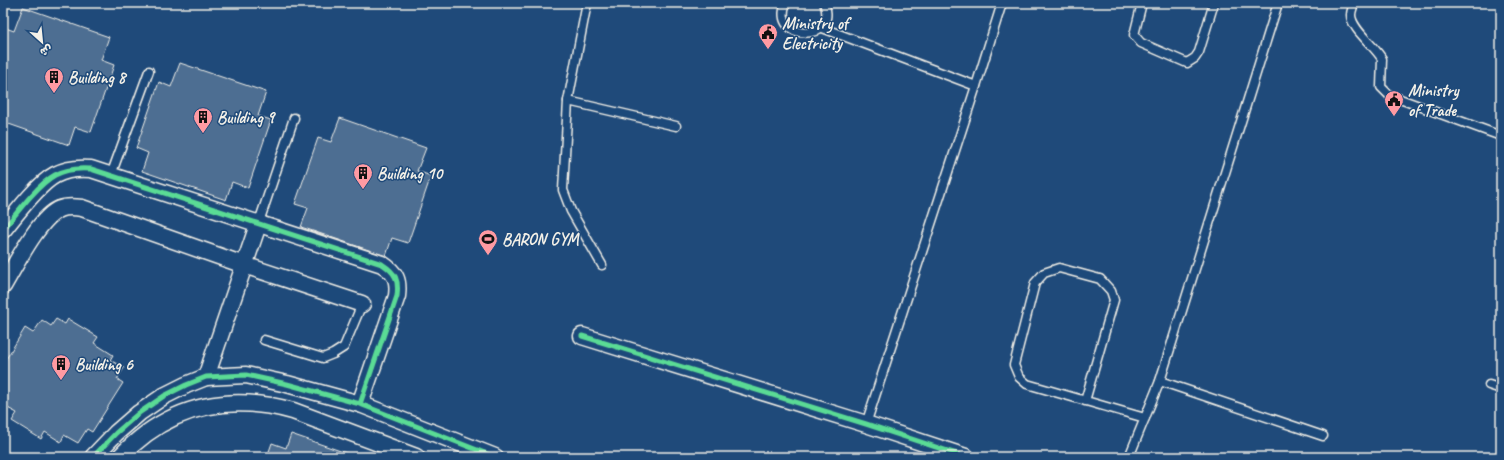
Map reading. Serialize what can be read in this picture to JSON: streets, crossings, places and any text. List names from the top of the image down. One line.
{"places":{"public building":["Ministry of Electricity","Ministry of Trade"],"building":["Building 8","Building 9","Building 10","Building 6"],"sports":["BARON GYM"]},"north":"bottom right"}
